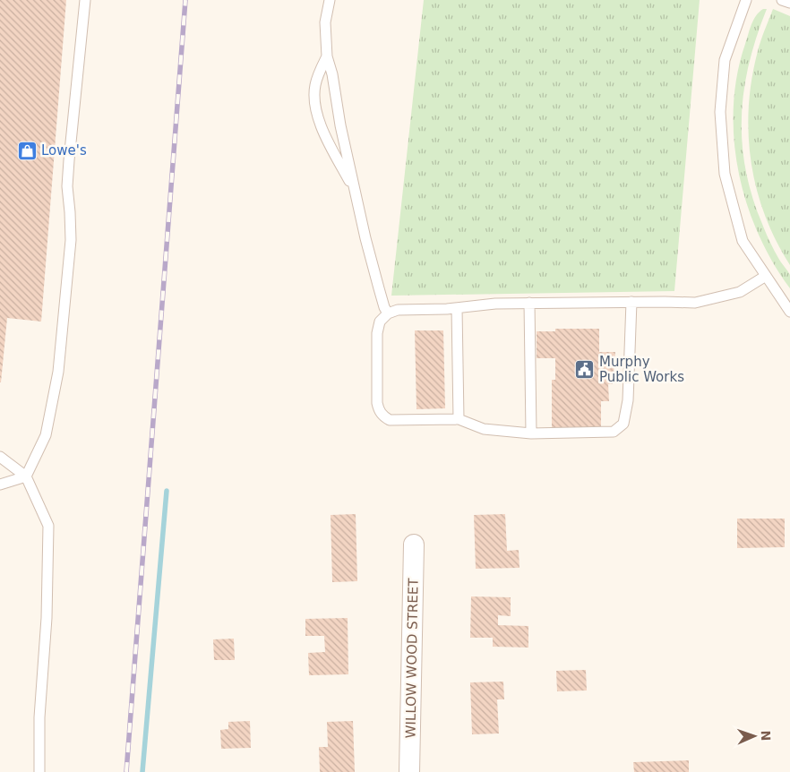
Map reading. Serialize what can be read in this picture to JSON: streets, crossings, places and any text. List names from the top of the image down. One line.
{"streets":{"street":["WILLOW WOOD STREET"]},"places":{"shop":["Lowe's"],"public building":["Murphy Public Works"]},"north":"right"}
